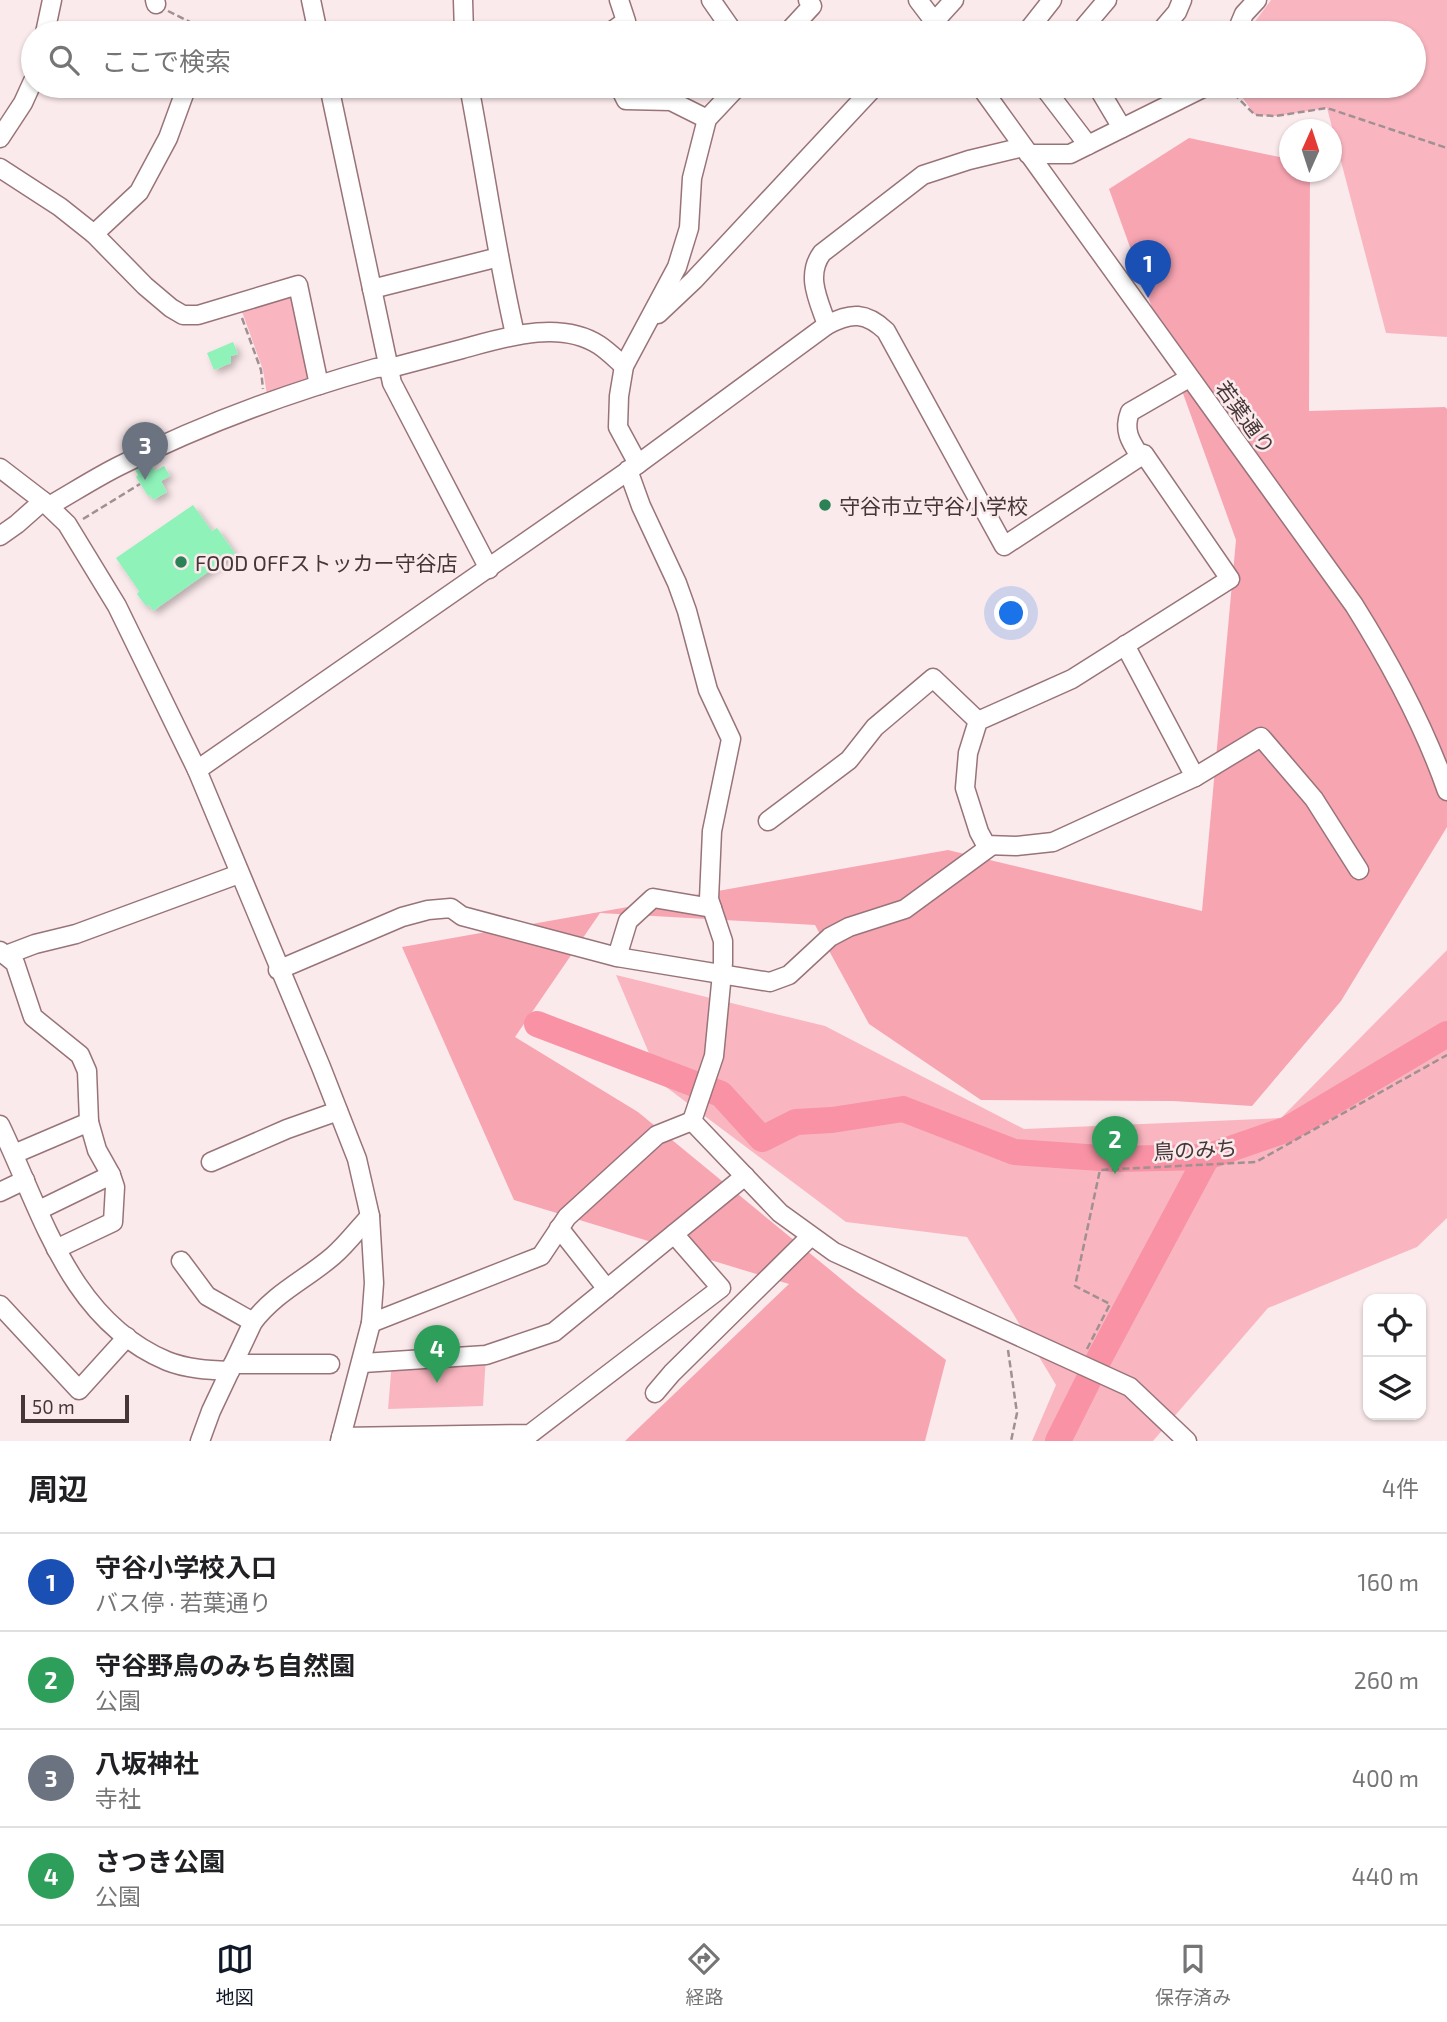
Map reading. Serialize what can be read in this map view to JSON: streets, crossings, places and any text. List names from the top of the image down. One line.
{"streets":{"street":["若葉通り"],"path":["鳥のみち"]},"places":["守谷市立守谷小学校","FOOD OFFストッカー守谷店"],"scale_bar":"50 m","north":"top","page":{"search":"ここで検索","pins":["1","3","2","4"],"scale":"50 m","heading":["周辺","4件"],"list":[{"mark":"1","name":"守谷小学校入口","note":"バス停 · 若葉通り","value":"160 m"},{"mark":"2","name":"守谷野鳥のみち自然園","note":"公園","value":"260 m"},{"mark":"3","name":"八坂神社","note":"寺社","value":"400 m"},{"mark":"4","name":"さつき公園","note":"公園","value":"440 m"}],"nav":["地図","経路","保存済み"]}}
